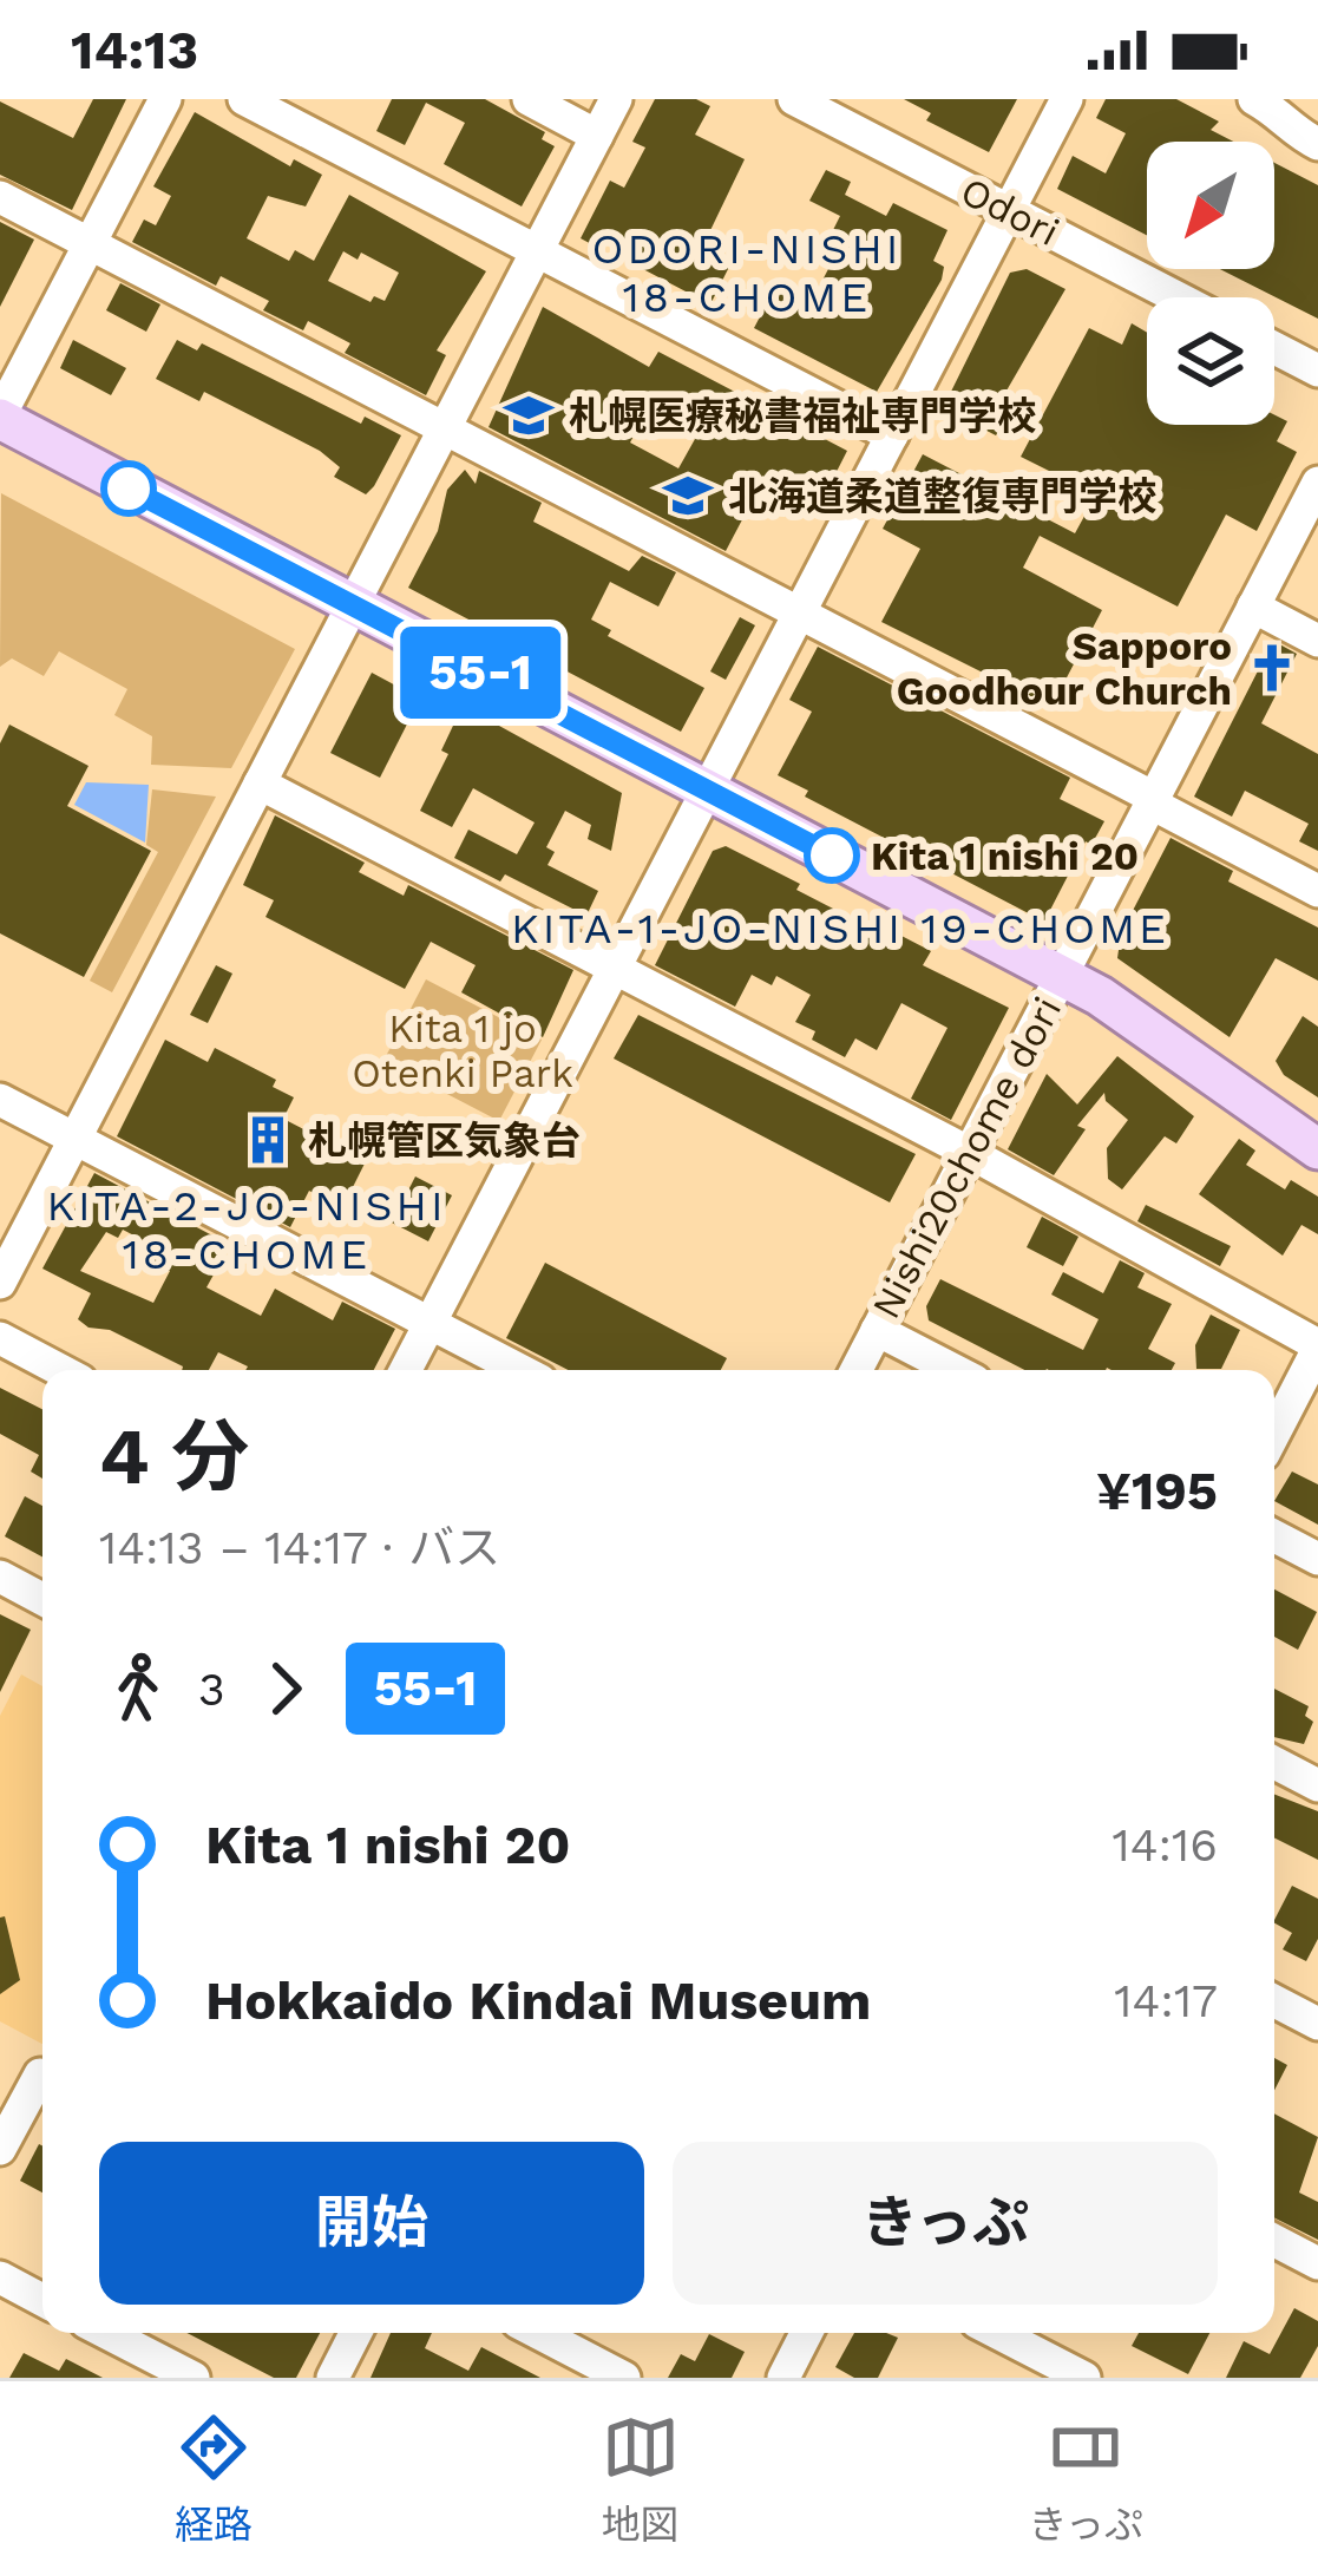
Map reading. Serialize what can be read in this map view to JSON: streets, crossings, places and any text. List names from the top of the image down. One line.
{"streets":{"street":["Odori","Nishi20chome dori"]},"districts":["ODORI-NISHI 18-CHOME","KITA-1-JO-NISHI 19-CHOME","KITA-2-JO-NISHI 18-CHOME"],"parks":["Kita 1 jo Otenki Park"],"places":{"school or university":["札幌医療秘書福祉専門学校","北海道柔道整復専門学校"],"church":["Sapporo Goodhour Church"],"other":["Kita 1 nishi 20"],"building":["札幌管区気象台"]},"lines":["bus line 55-1"],"north":"bottom left","page":{"status":"14:13","on_map":"55-1","heading":["4 分","14:13 – 14:17 · バス","¥195"],"legs":["3","55-1"],"list":[{"name":"Kita 1 nishi 20","value":"14:16"},{"name":"Hokkaido Kindai Museum","value":"14:17"}],"buttons":["開始","きっぷ"],"tabs":["経路","地図","きっぷ"]}}
